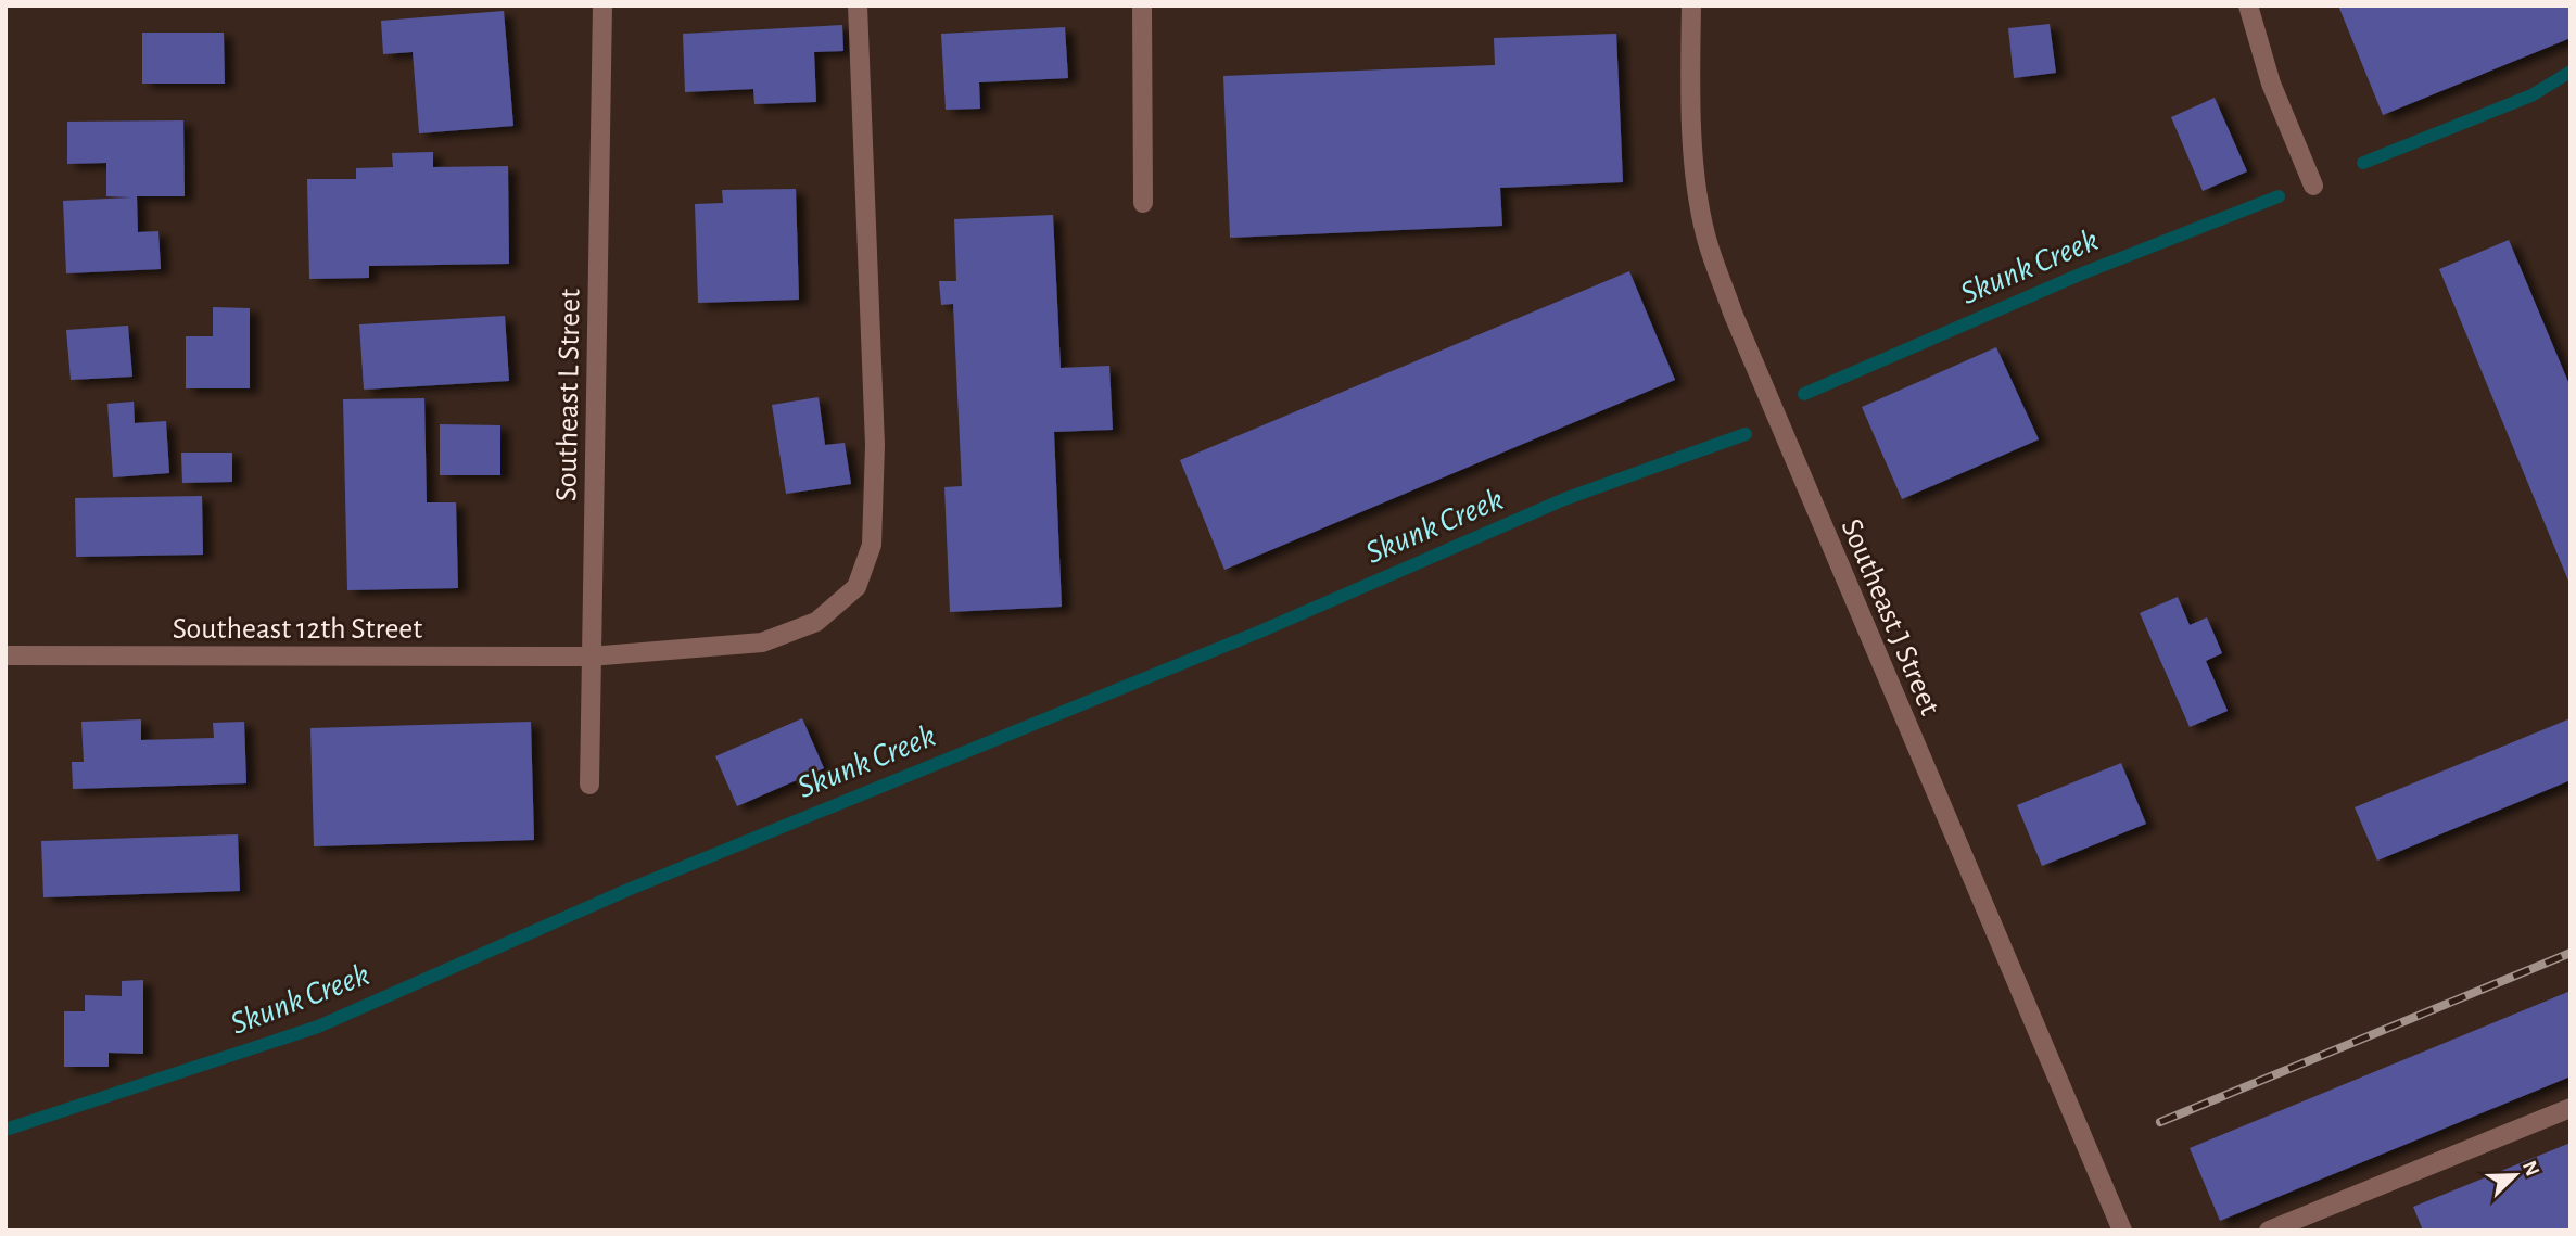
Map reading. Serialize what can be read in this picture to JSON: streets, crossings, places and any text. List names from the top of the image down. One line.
{"streets":{"street":["Southeast L Street","Southeast J Street","Southeast 12th Street"]},"crossings":[["Southeast L Street","Southeast 12th Street"]],"water":["Skunk Creek"],"north":"top right"}
